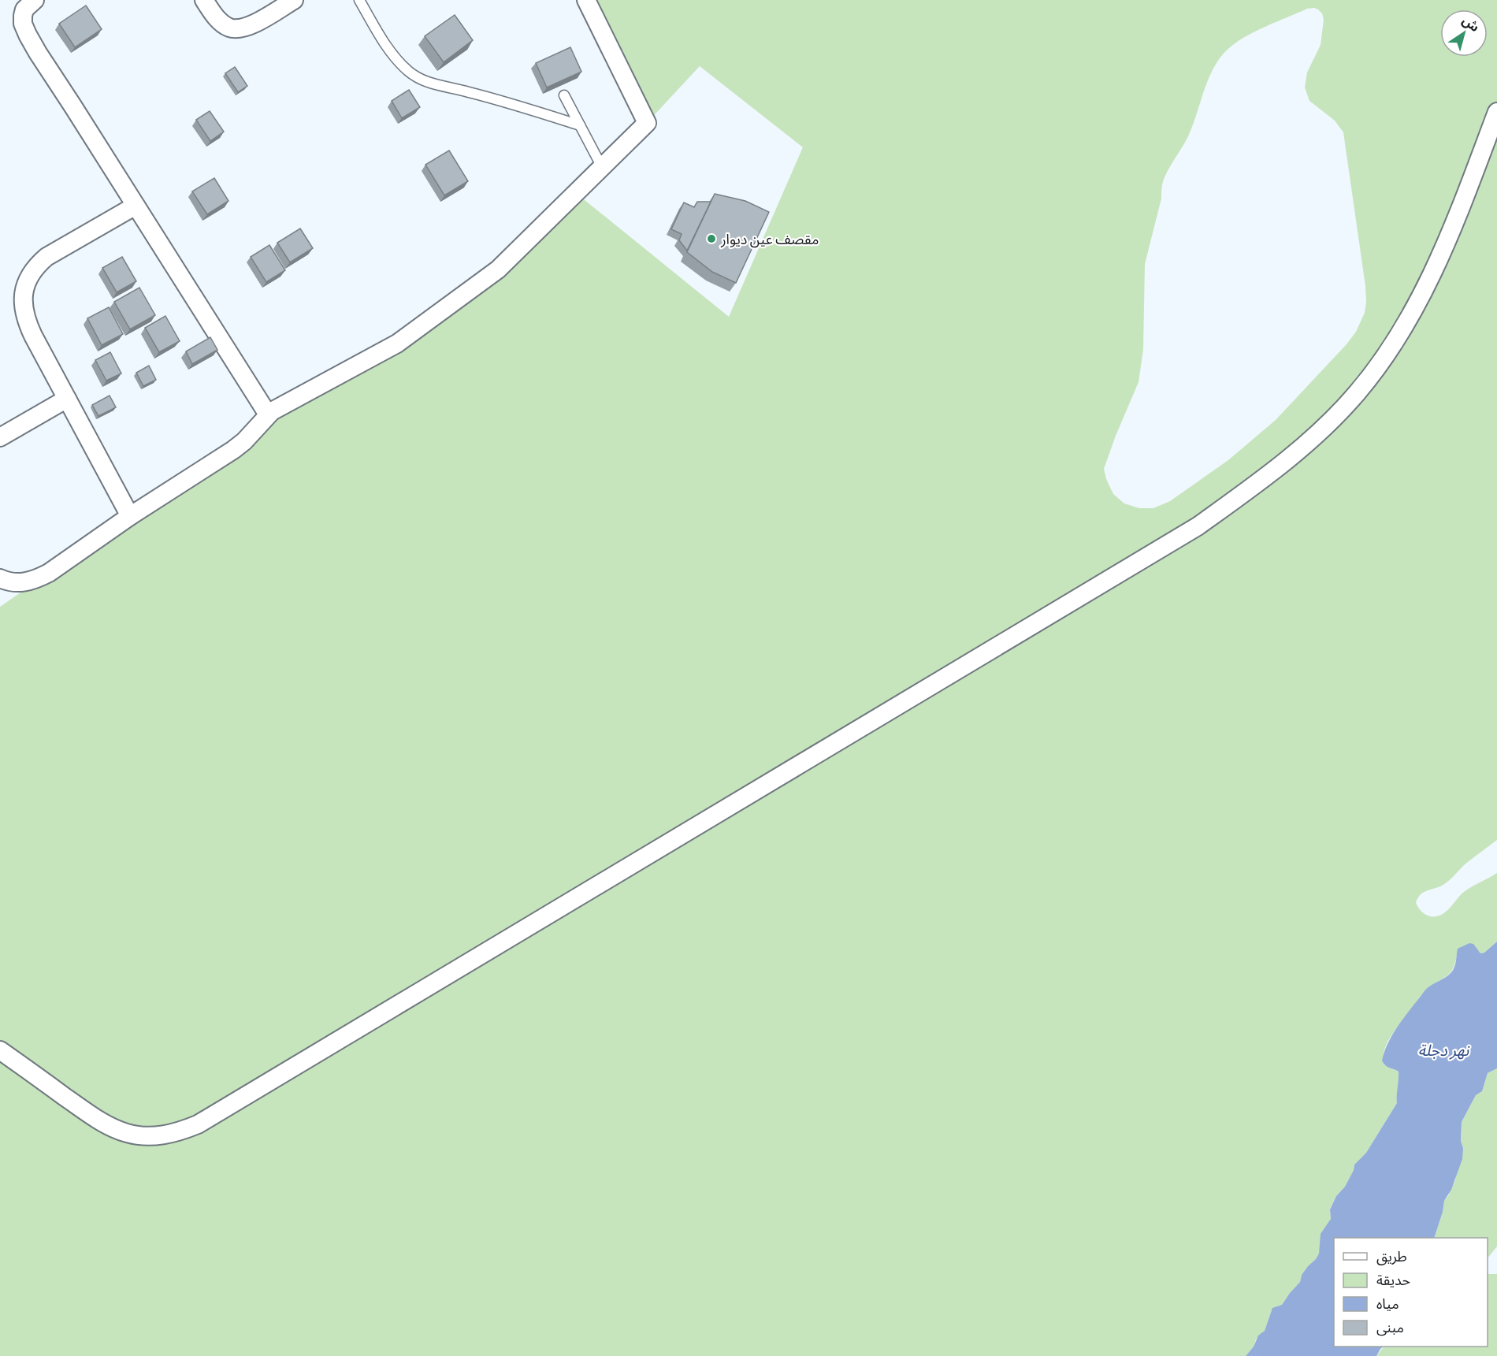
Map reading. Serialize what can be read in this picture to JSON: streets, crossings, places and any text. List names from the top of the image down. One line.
{"water":["نهر دجلة"],"places":["مقصف عين ديوار"],"legend":["طريق","حديقة","مياه","مبنى"],"north":"top right"}
